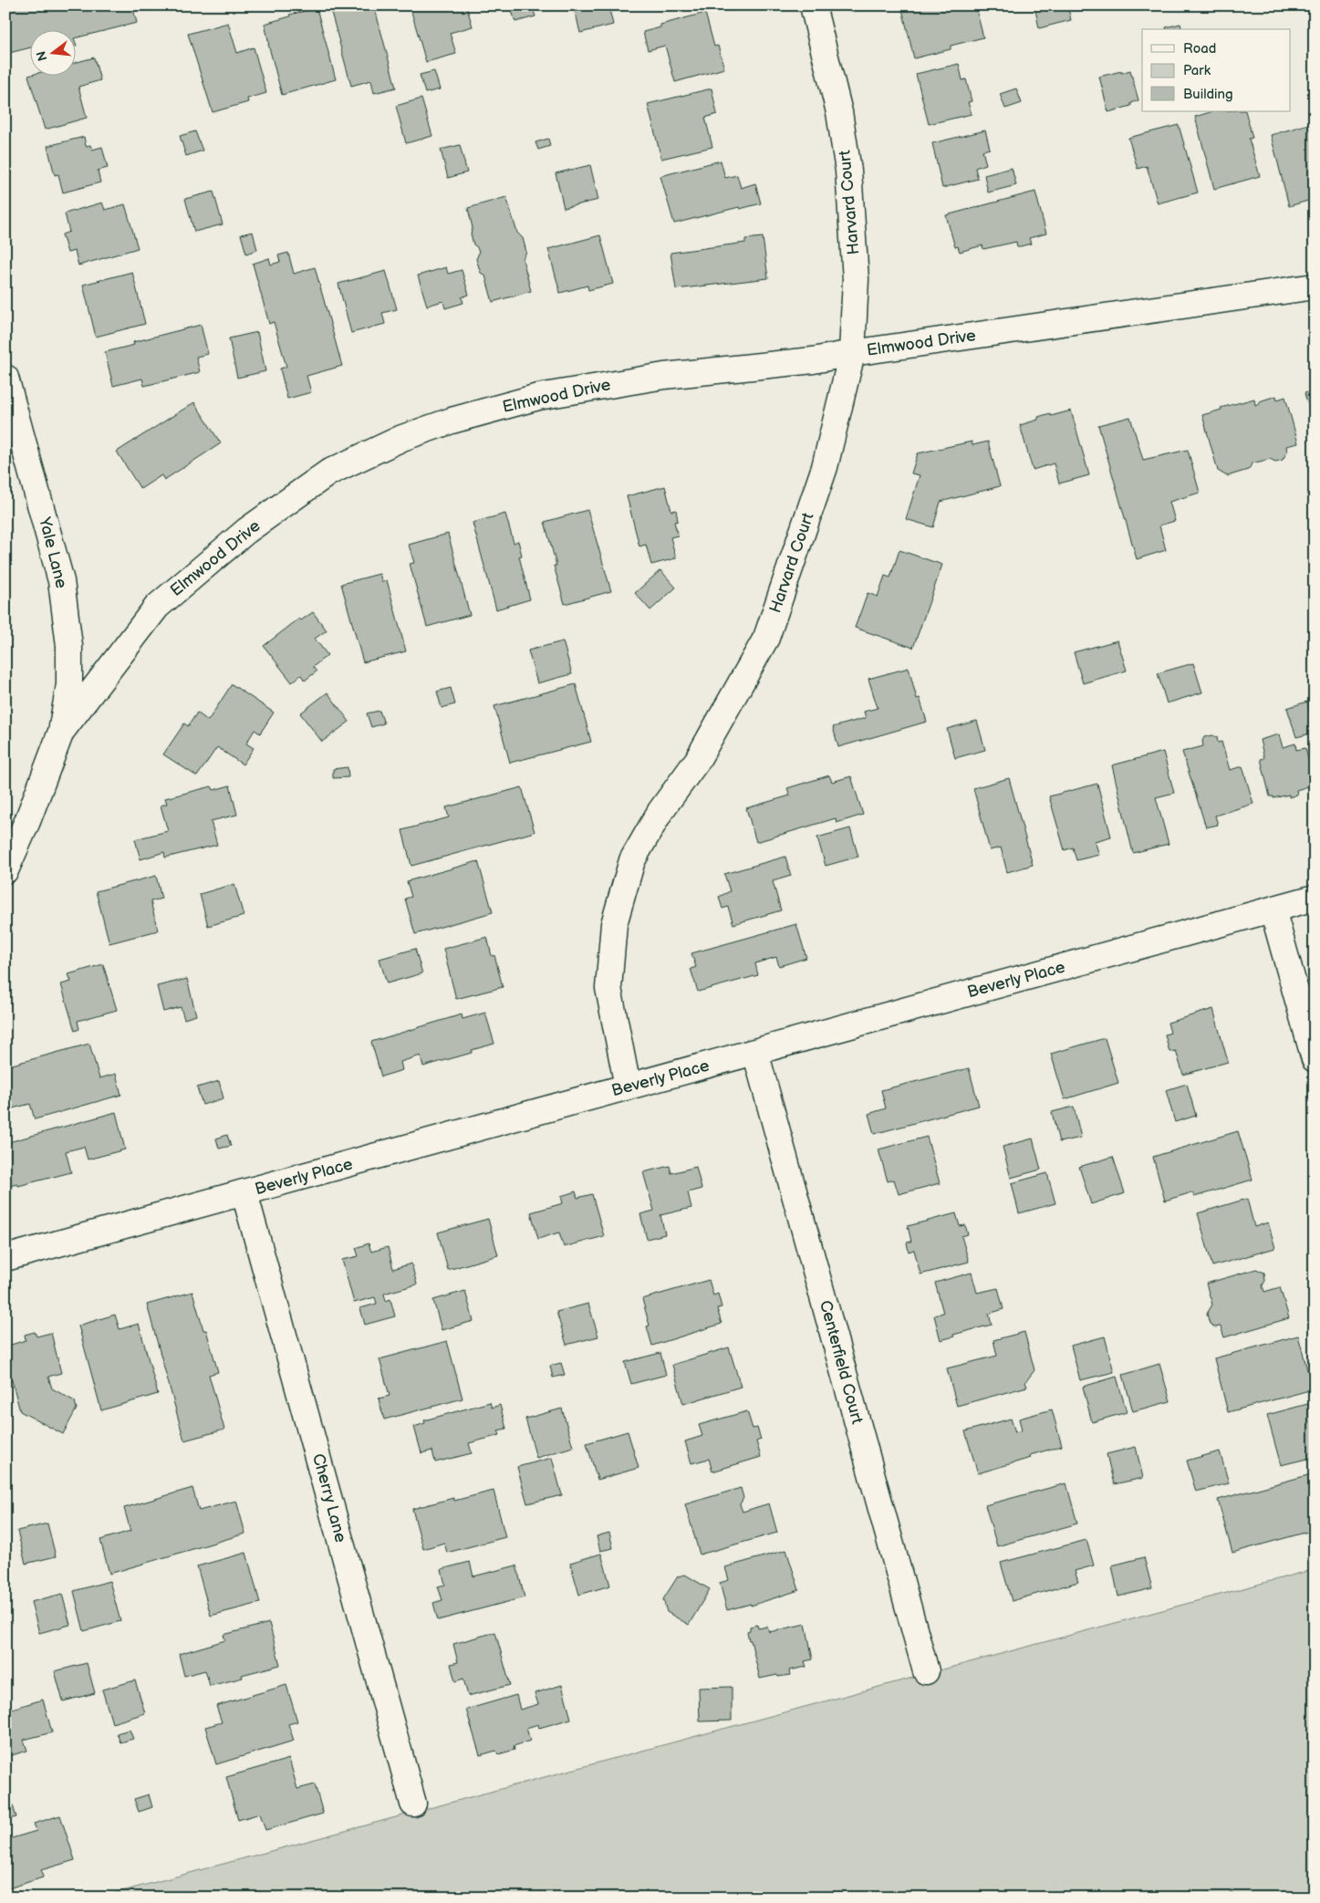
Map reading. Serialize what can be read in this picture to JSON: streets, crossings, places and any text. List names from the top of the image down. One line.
{"streets":{"street":["Harvard Court","Elmwood Drive","Yale Lane","Beverly Place","Centerfield Court","Cherry Lane"]},"crossings":[["Harvard Court","Elmwood Drive"],["Harvard Court","Beverly Place"],["Elmwood Drive","Yale Lane"],["Beverly Place","Centerfield Court"],["Beverly Place","Cherry Lane"]],"legend":["Road","Park","Building"],"north":"left"}
